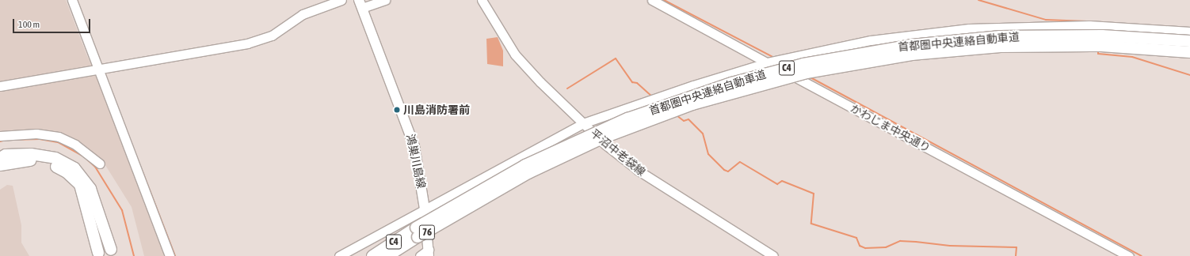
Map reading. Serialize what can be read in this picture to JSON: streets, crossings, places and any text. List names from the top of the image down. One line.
{"streets":{"highway":["首都圏中央連絡自動車道","C4"],"main road":["鴻巣川島線","76"],"street":["かわじま中央通り","平沼中老袋線"]},"crossings":[["平沼中老袋線","鴻巣川島線"]],"places":["川島消防署前"],"scale_bar":"100 m"}
